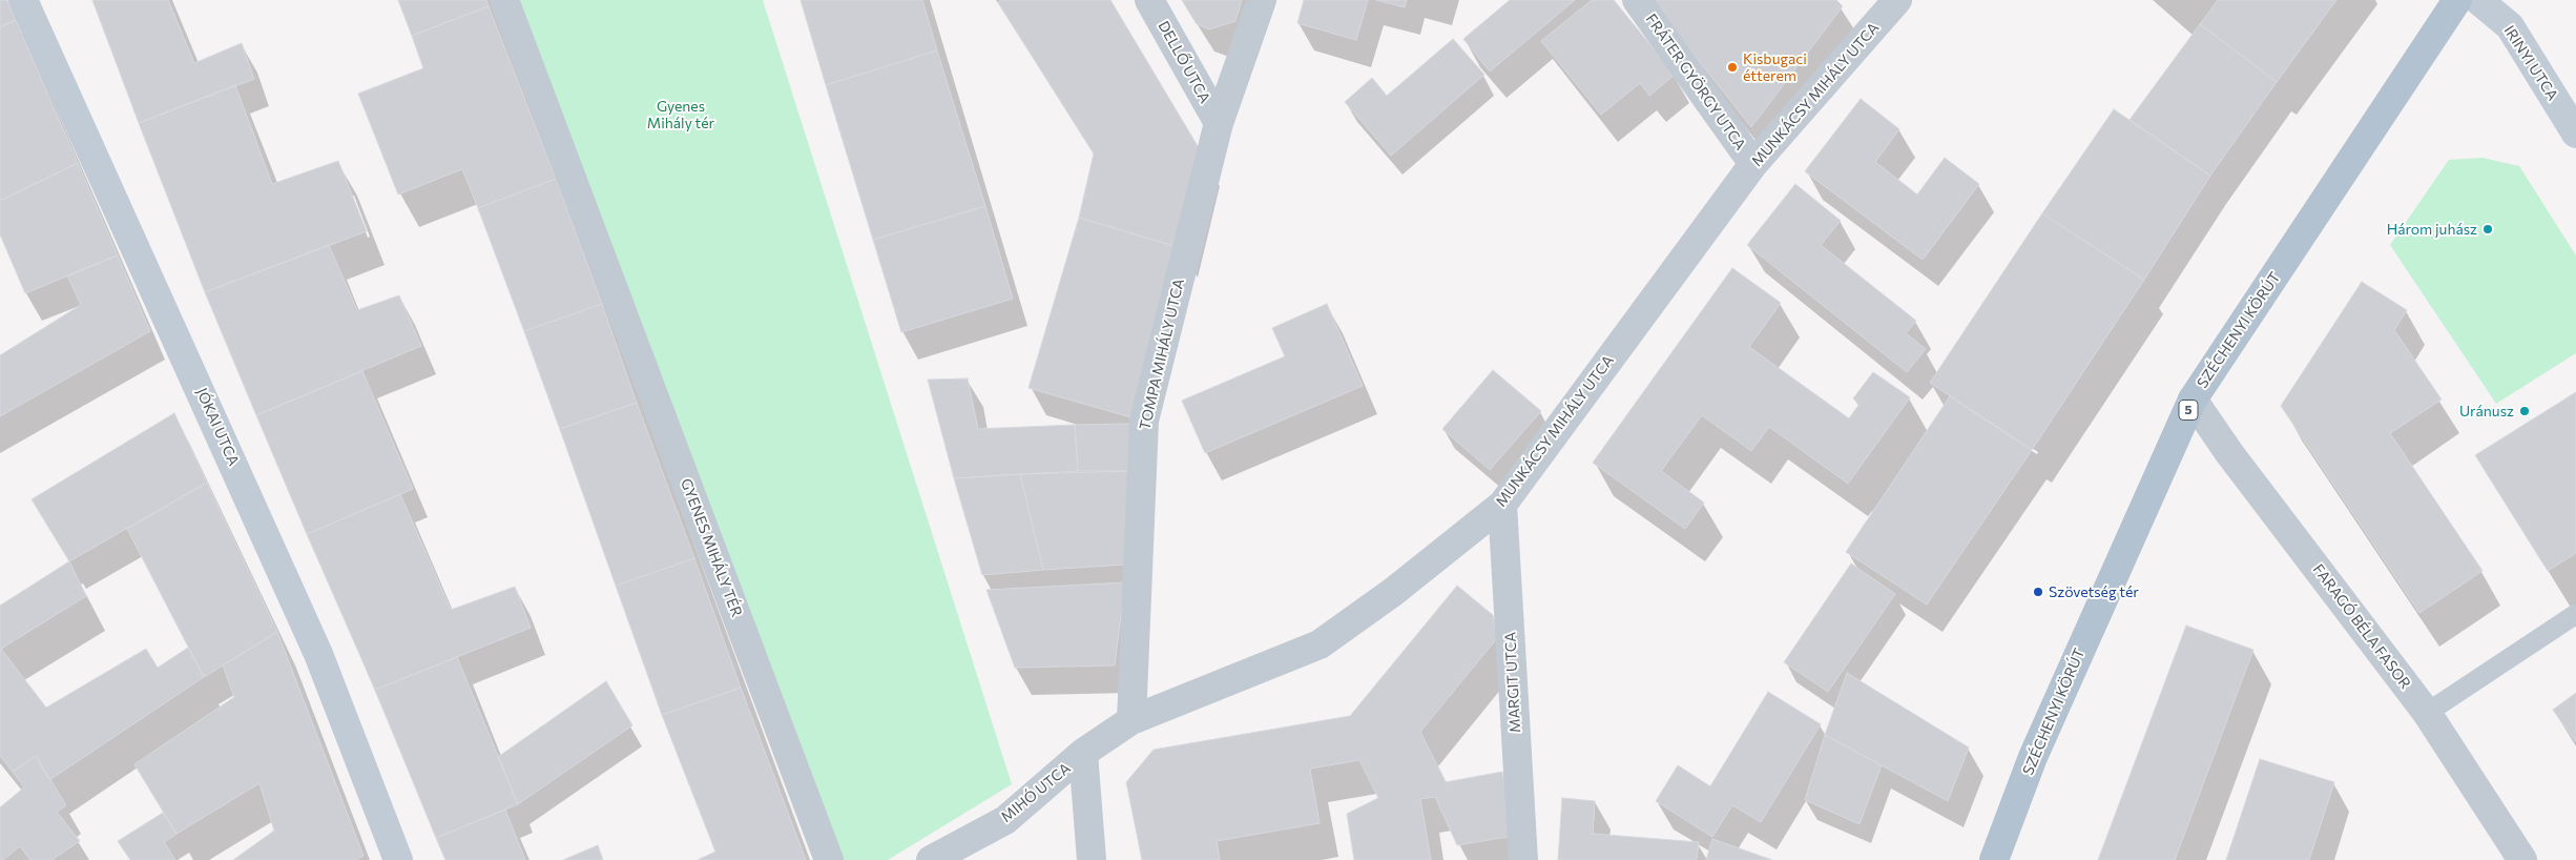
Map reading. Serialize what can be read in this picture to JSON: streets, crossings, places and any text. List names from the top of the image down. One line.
{"streets":{"main road":["SZÉCHENYI KÖRÚT","5"],"street":["DELLŐ UTCA","IRINYI UTCA","FRÁTER GYÖRGY UTCA","MUNKÁCSY MIHÁLY UTCA","TOMPA MIHÁLY UTCA","JÓKAI UTCA","GYENES MIHÁLY TÉR","FARAGÓ BÉLA FASOR","MARGIT UTCA","MIHÓ UTCA"]},"crossings":[["DELLŐ UTCA","TOMPA MIHÁLY UTCA"],["FRÁTER GYÖRGY UTCA","MUNKÁCSY MIHÁLY UTCA"],["MUNKÁCSY MIHÁLY UTCA","TOMPA MIHÁLY UTCA"],["MUNKÁCSY MIHÁLY UTCA","MARGIT UTCA"],["MUNKÁCSY MIHÁLY UTCA","MIHÓ UTCA"],["SZÉCHENYI KÖRÚT","FARAGÓ BÉLA FASOR"]],"parks":["Gyenes Mihály tér"],"places":["Kisbugaci étterem","Három juhász","Uránusz","Szövetség tér"]}
